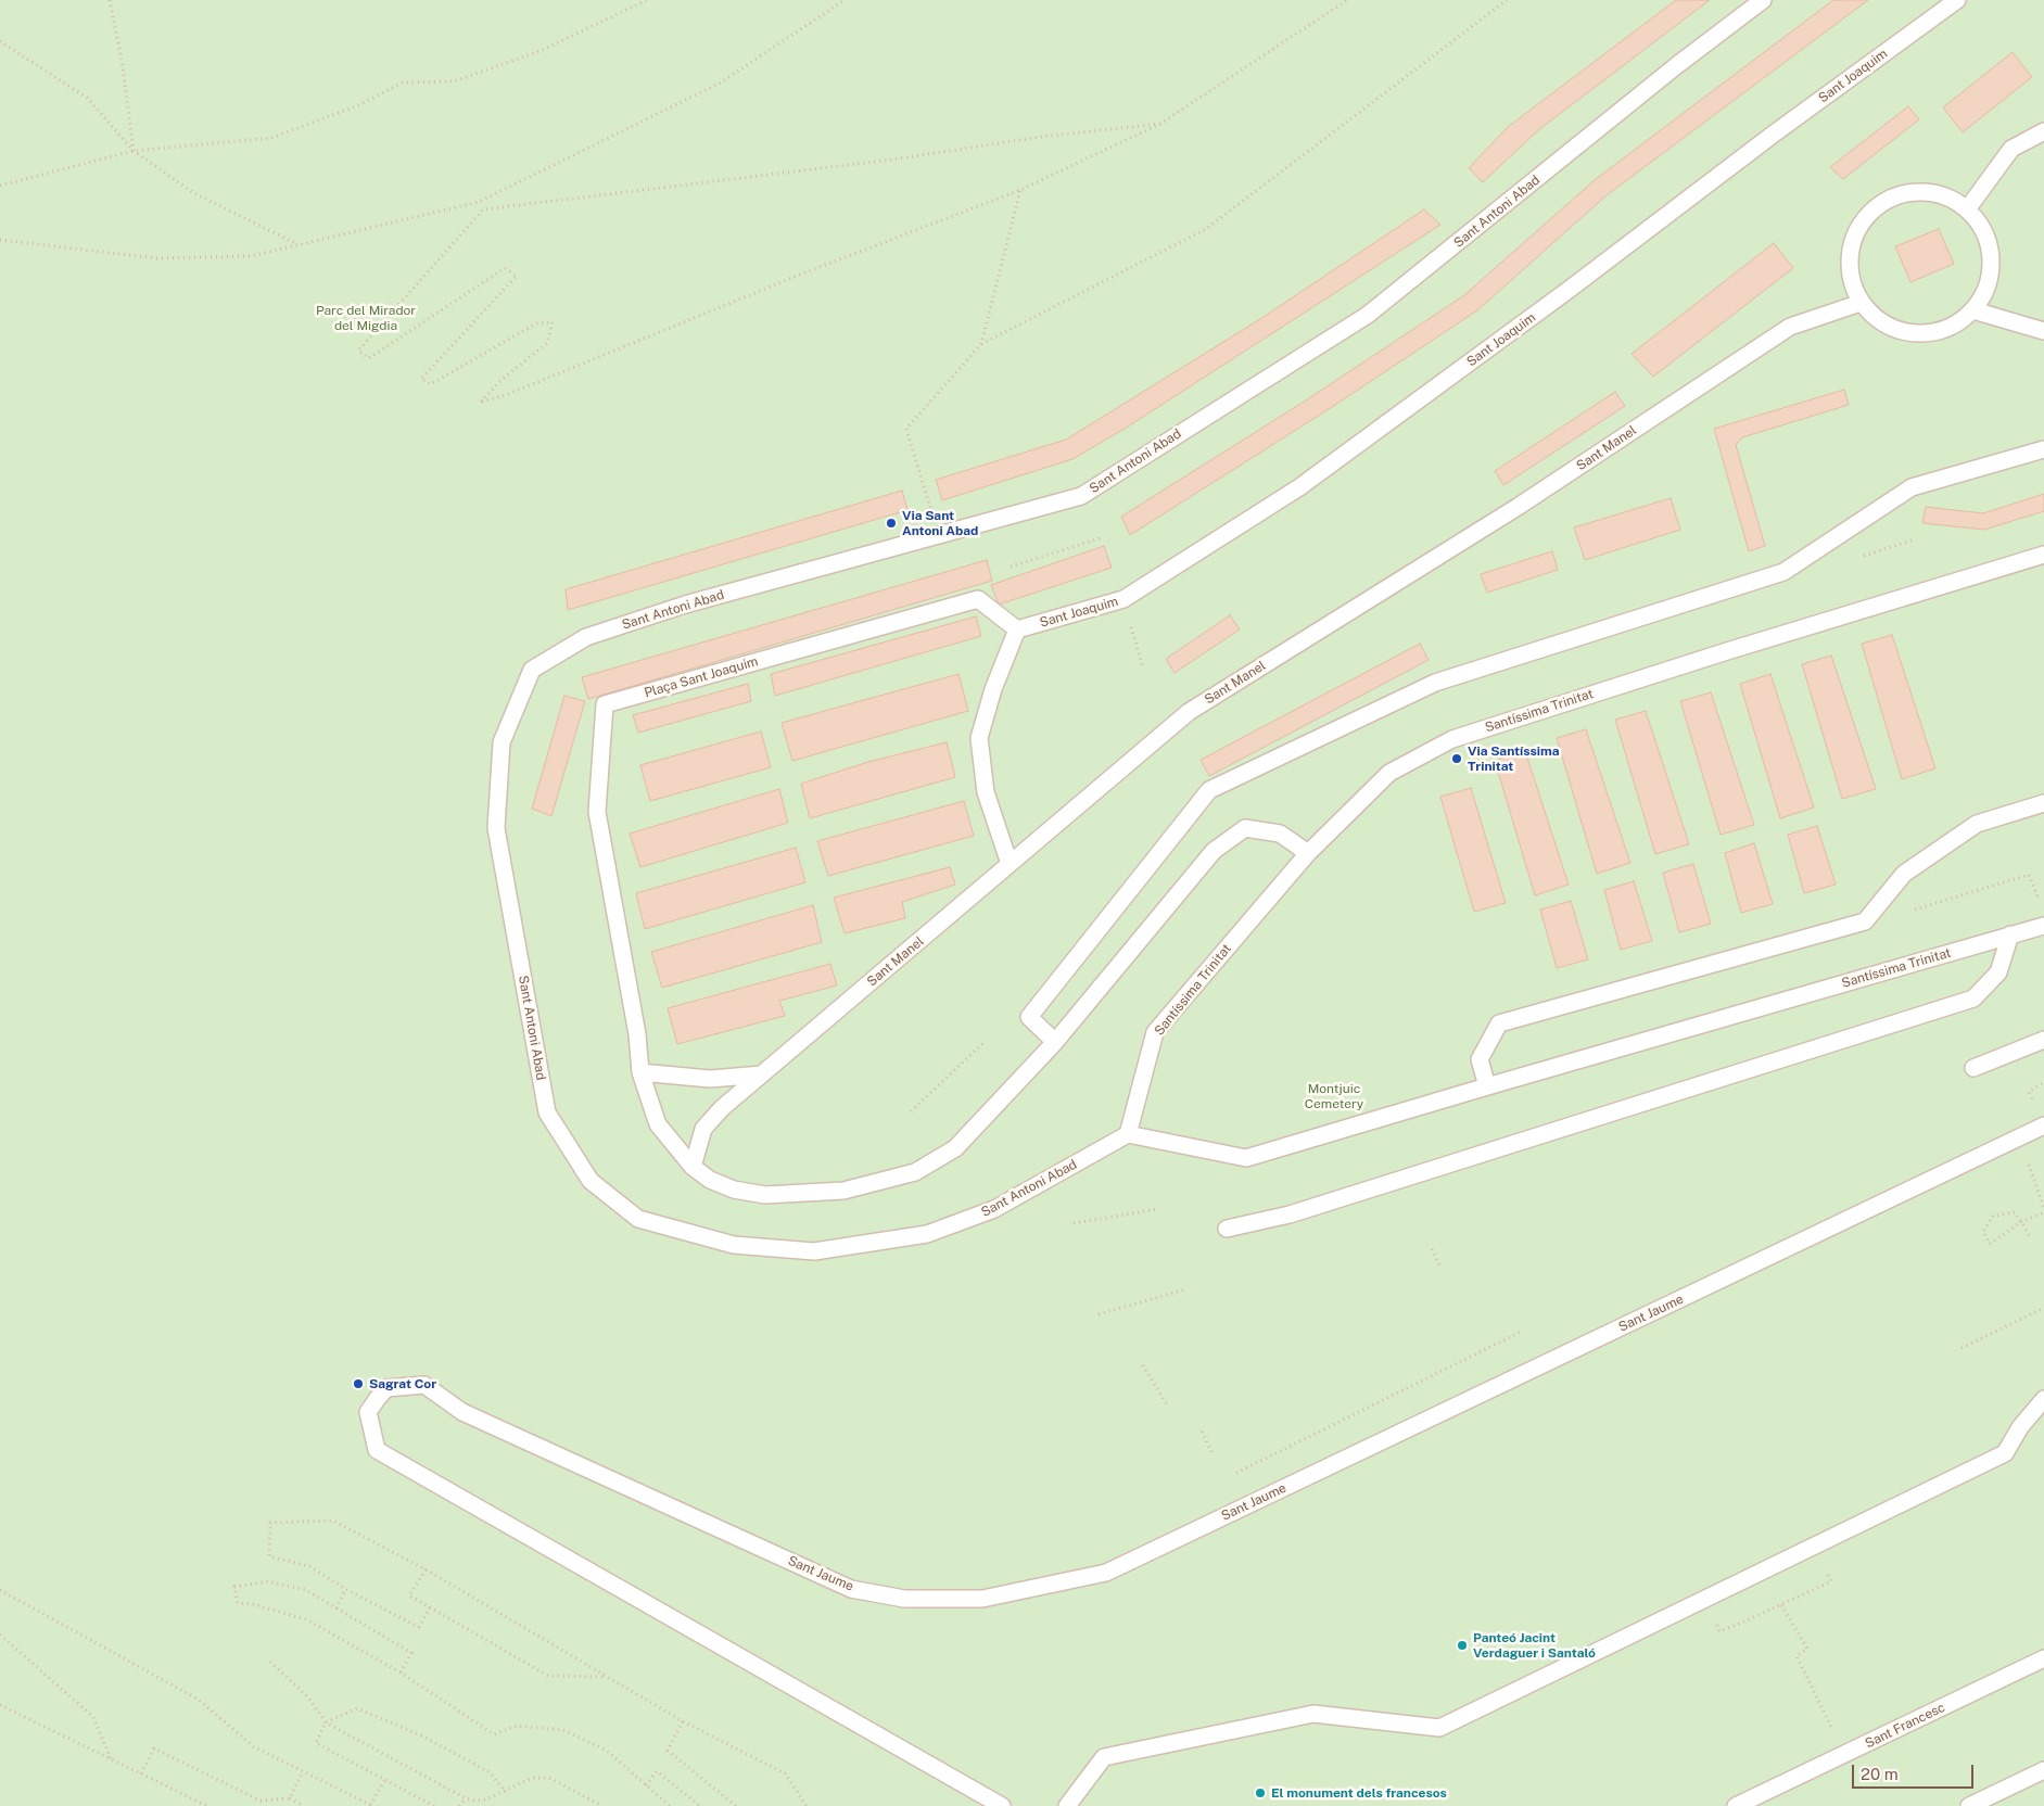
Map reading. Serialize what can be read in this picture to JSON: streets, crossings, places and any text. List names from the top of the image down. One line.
{"streets":{"lane":["Sant Joaquim","Sant Antoni Abad","Sant Manel","Plaça Sant Joaquim","Santíssima Trinitat","Sant Jaume","Sant Francesc"]},"crossings":[["Sant Joaquim","Plaça Sant Joaquim"],["Sant Antoni Abad","Santíssima Trinitat"],["Sant Manel","Plaça Sant Joaquim"],["Plaça Sant Joaquim","Santíssima Trinitat"]],"parks":["Parc del Mirador del Migdia","Montjuic Cemetery"],"places":["Via Sant Antoni Abad","Via Santíssima Trinitat","Sagrat Cor","Panteó Jacint Verdaguer i Santaló","El monument dels francesos"],"scale_bar":"20 m"}
